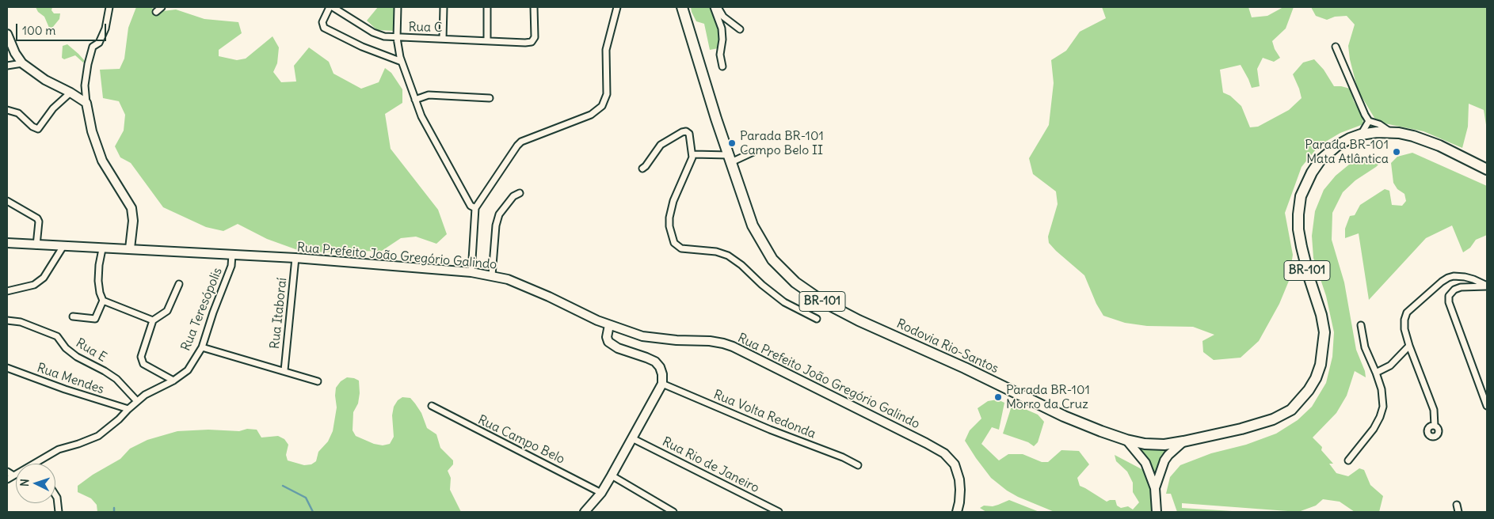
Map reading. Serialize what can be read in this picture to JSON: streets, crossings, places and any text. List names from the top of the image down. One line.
{"streets":{"highway":["BR-101","Rodovia Rio-Santos"],"main road":["Rua Prefeito João Gregório Galindo"],"street":["Rua C","Rua Teresópolis","Rua Itaboraí","Rua E","Rua Mendes","Rua Volta Redonda","Rua Campo Belo","Rua Rio de Janeiro"]},"crossings":[["Rua Prefeito João Gregório Galindo","Rua Teresópolis"],["Rua Prefeito João Gregório Galindo","Rua Itaboraí"],["Rua Teresópolis","Rua Itaboraí"],["Rua Teresópolis","Rua E"],["Rua Teresópolis","Rua Mendes"]],"places":["Parada BR-101 Campo Belo II","Parada BR-101 Mata Atlântica","Parada BR-101 Morro da Cruz"],"scale_bar":"100 m","north":"left"}
